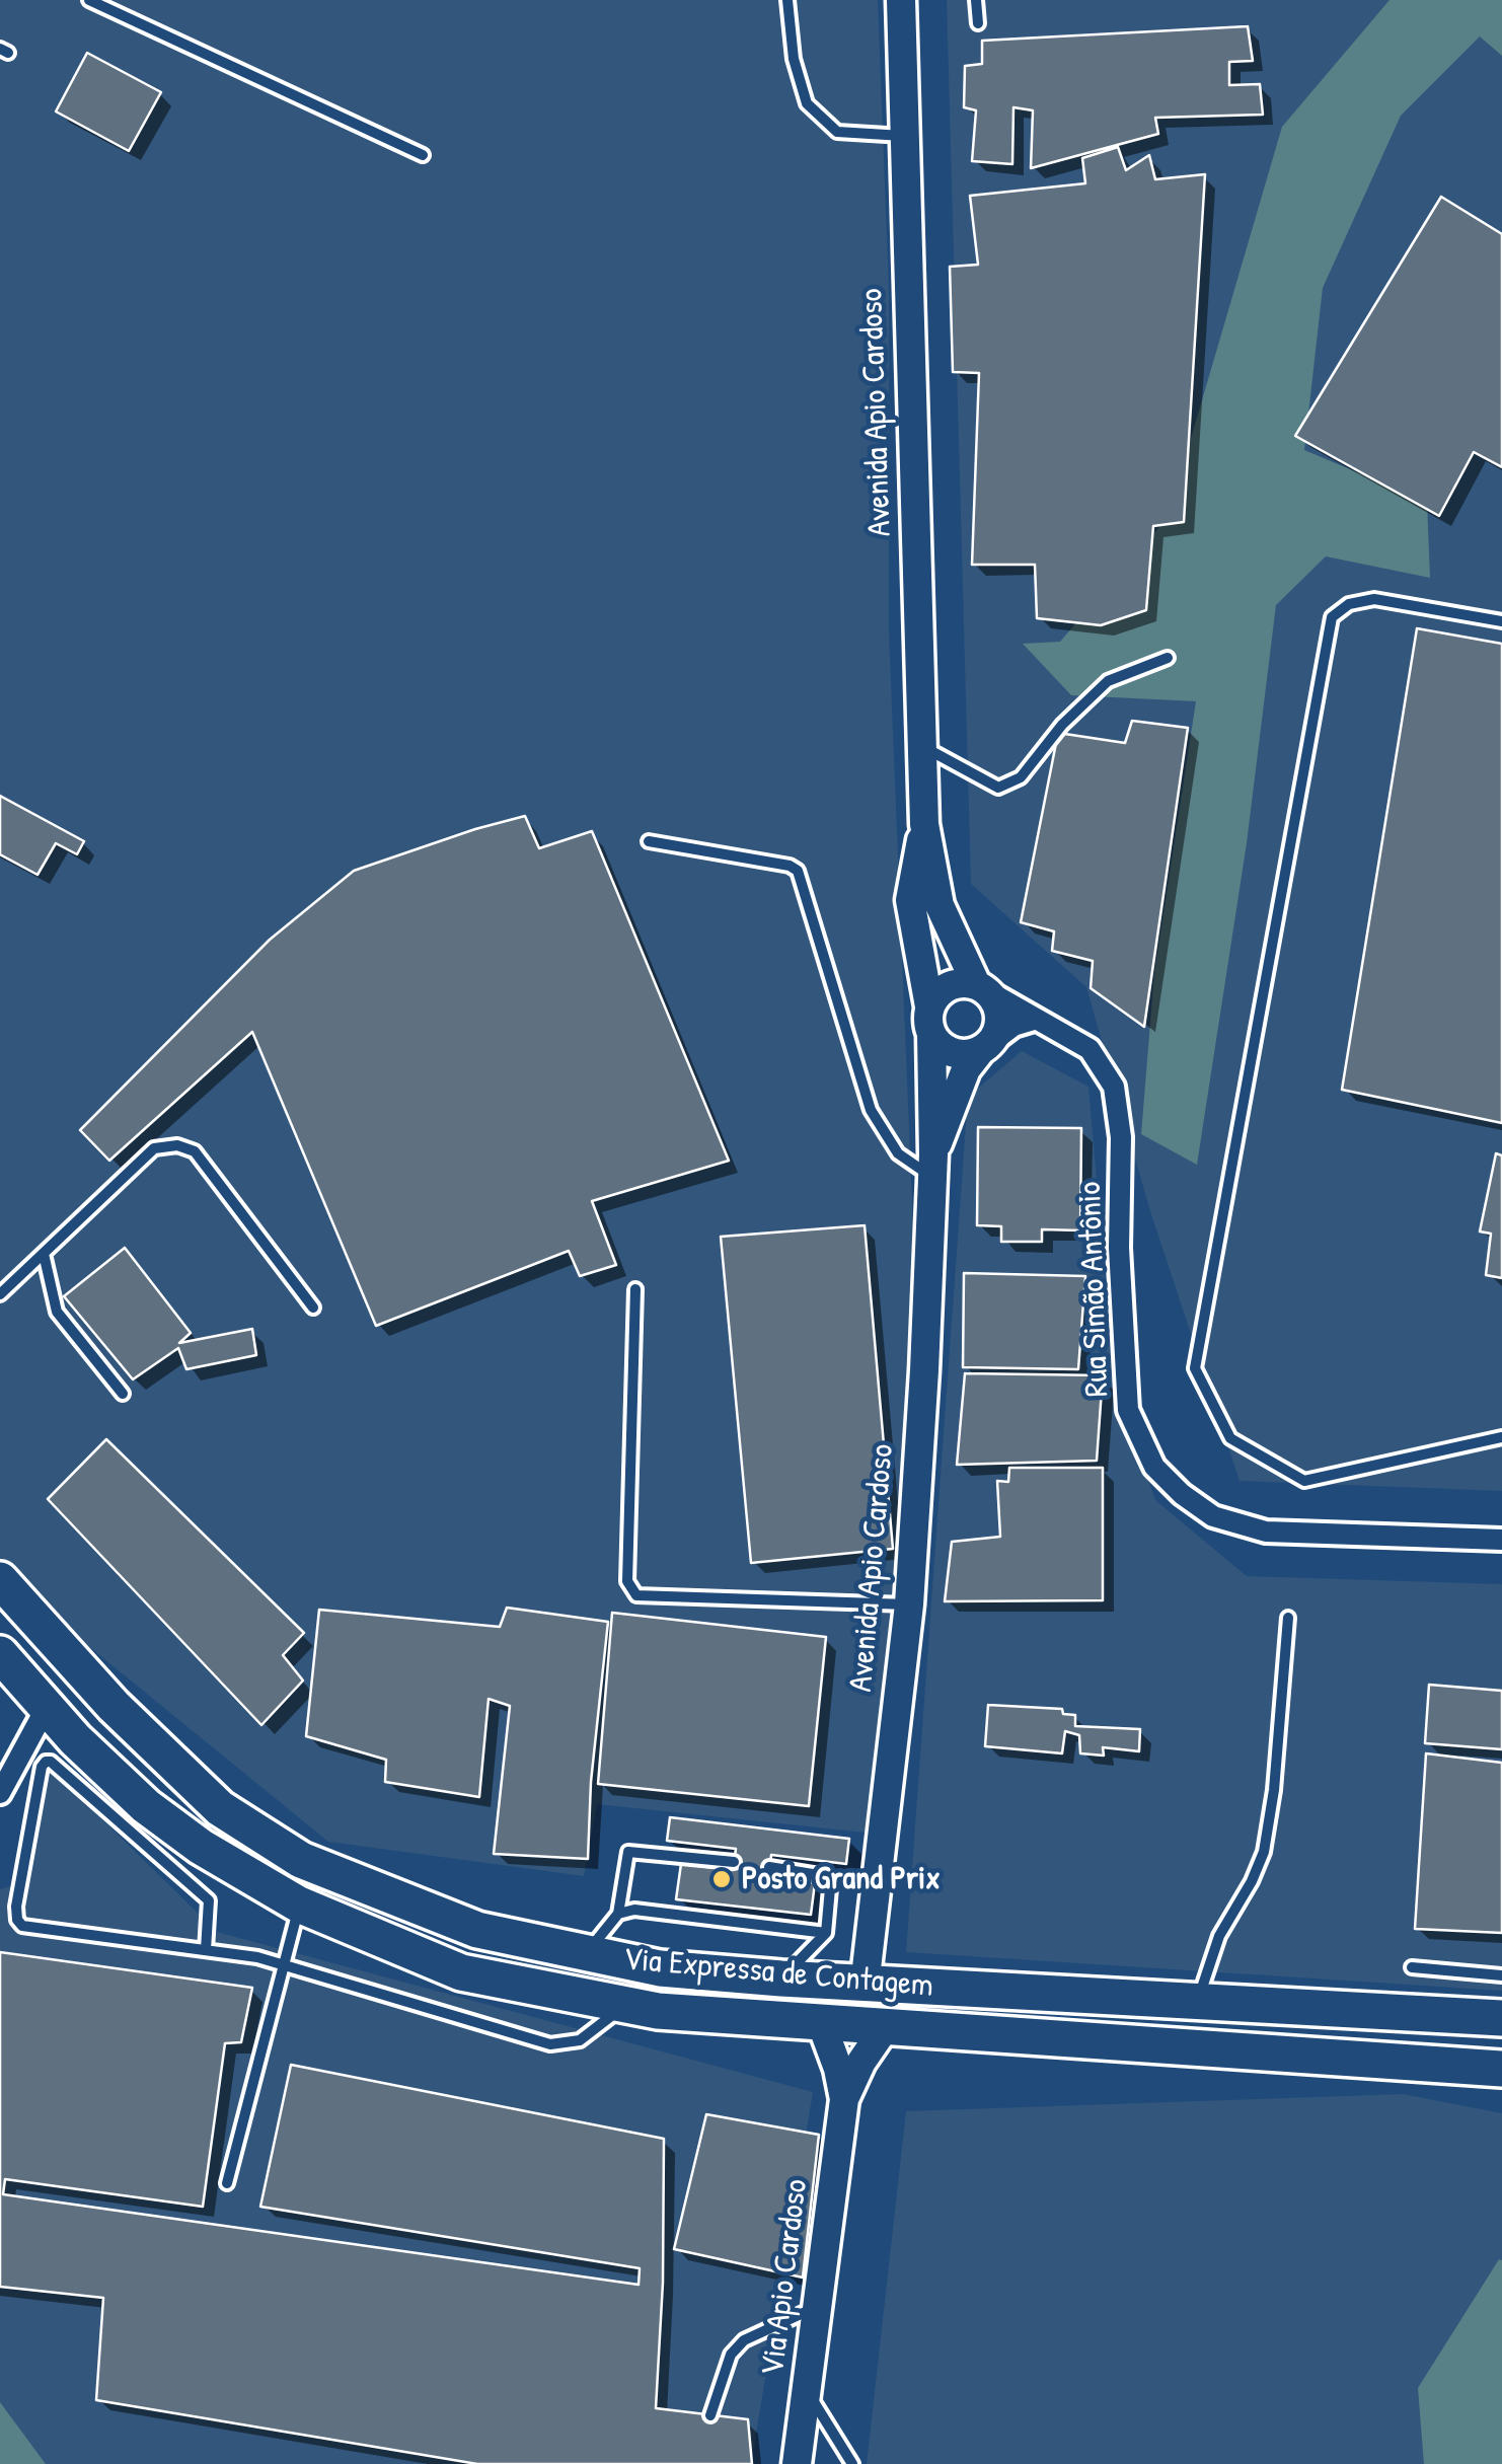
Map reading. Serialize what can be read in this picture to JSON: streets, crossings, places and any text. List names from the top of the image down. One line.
{"streets":{"highway":["Via Expressa de Contagem"],"street":["Avenida Apio Cardoso","Rua Simão Antônio","Via Apio Cardoso"]},"crossings":[["Avenida Apio Cardoso","Rua Simão Antônio"],["Avenida Apio Cardoso","Via Expressa de Contagem"],["Via Expressa de Contagem","Via Apio Cardoso"]],"places":["Posto Grand Prix"]}
